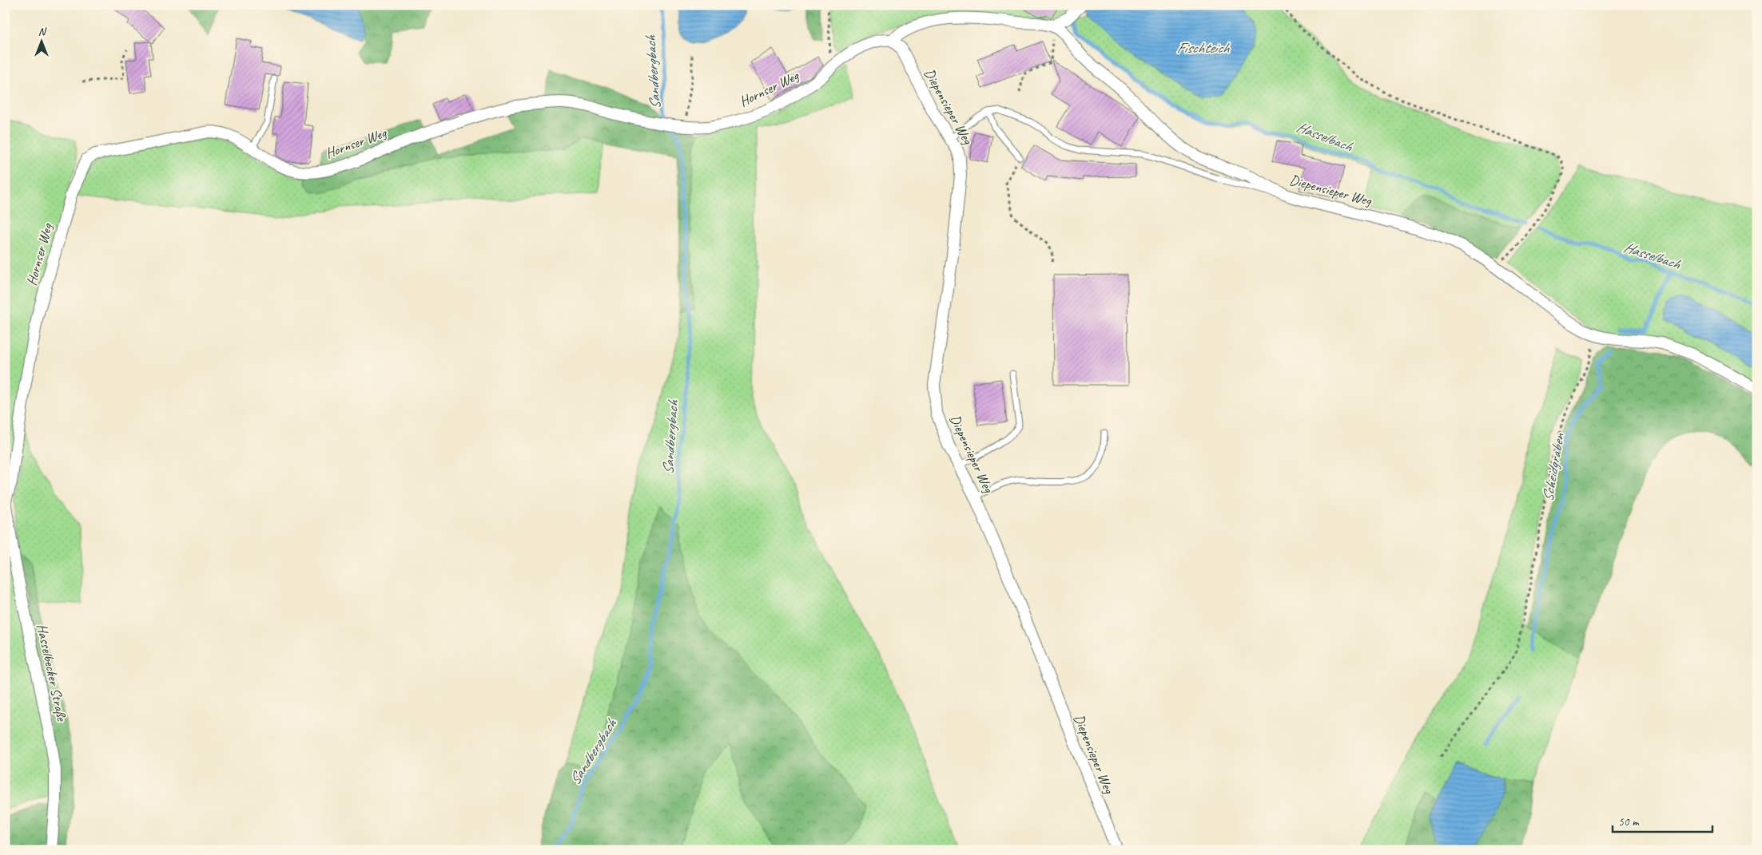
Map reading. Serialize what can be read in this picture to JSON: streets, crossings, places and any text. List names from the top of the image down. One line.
{"streets":{"street":["Hornser Weg","Diepensieper Weg","Hasselbecker Straße"]},"crossings":[["Hornser Weg","Hasselbecker Straße"]],"water":["Fischteich","Sandbergbach","Hasselbach","Scheidgraben"],"scale_bar":"50 m","north":"top"}
